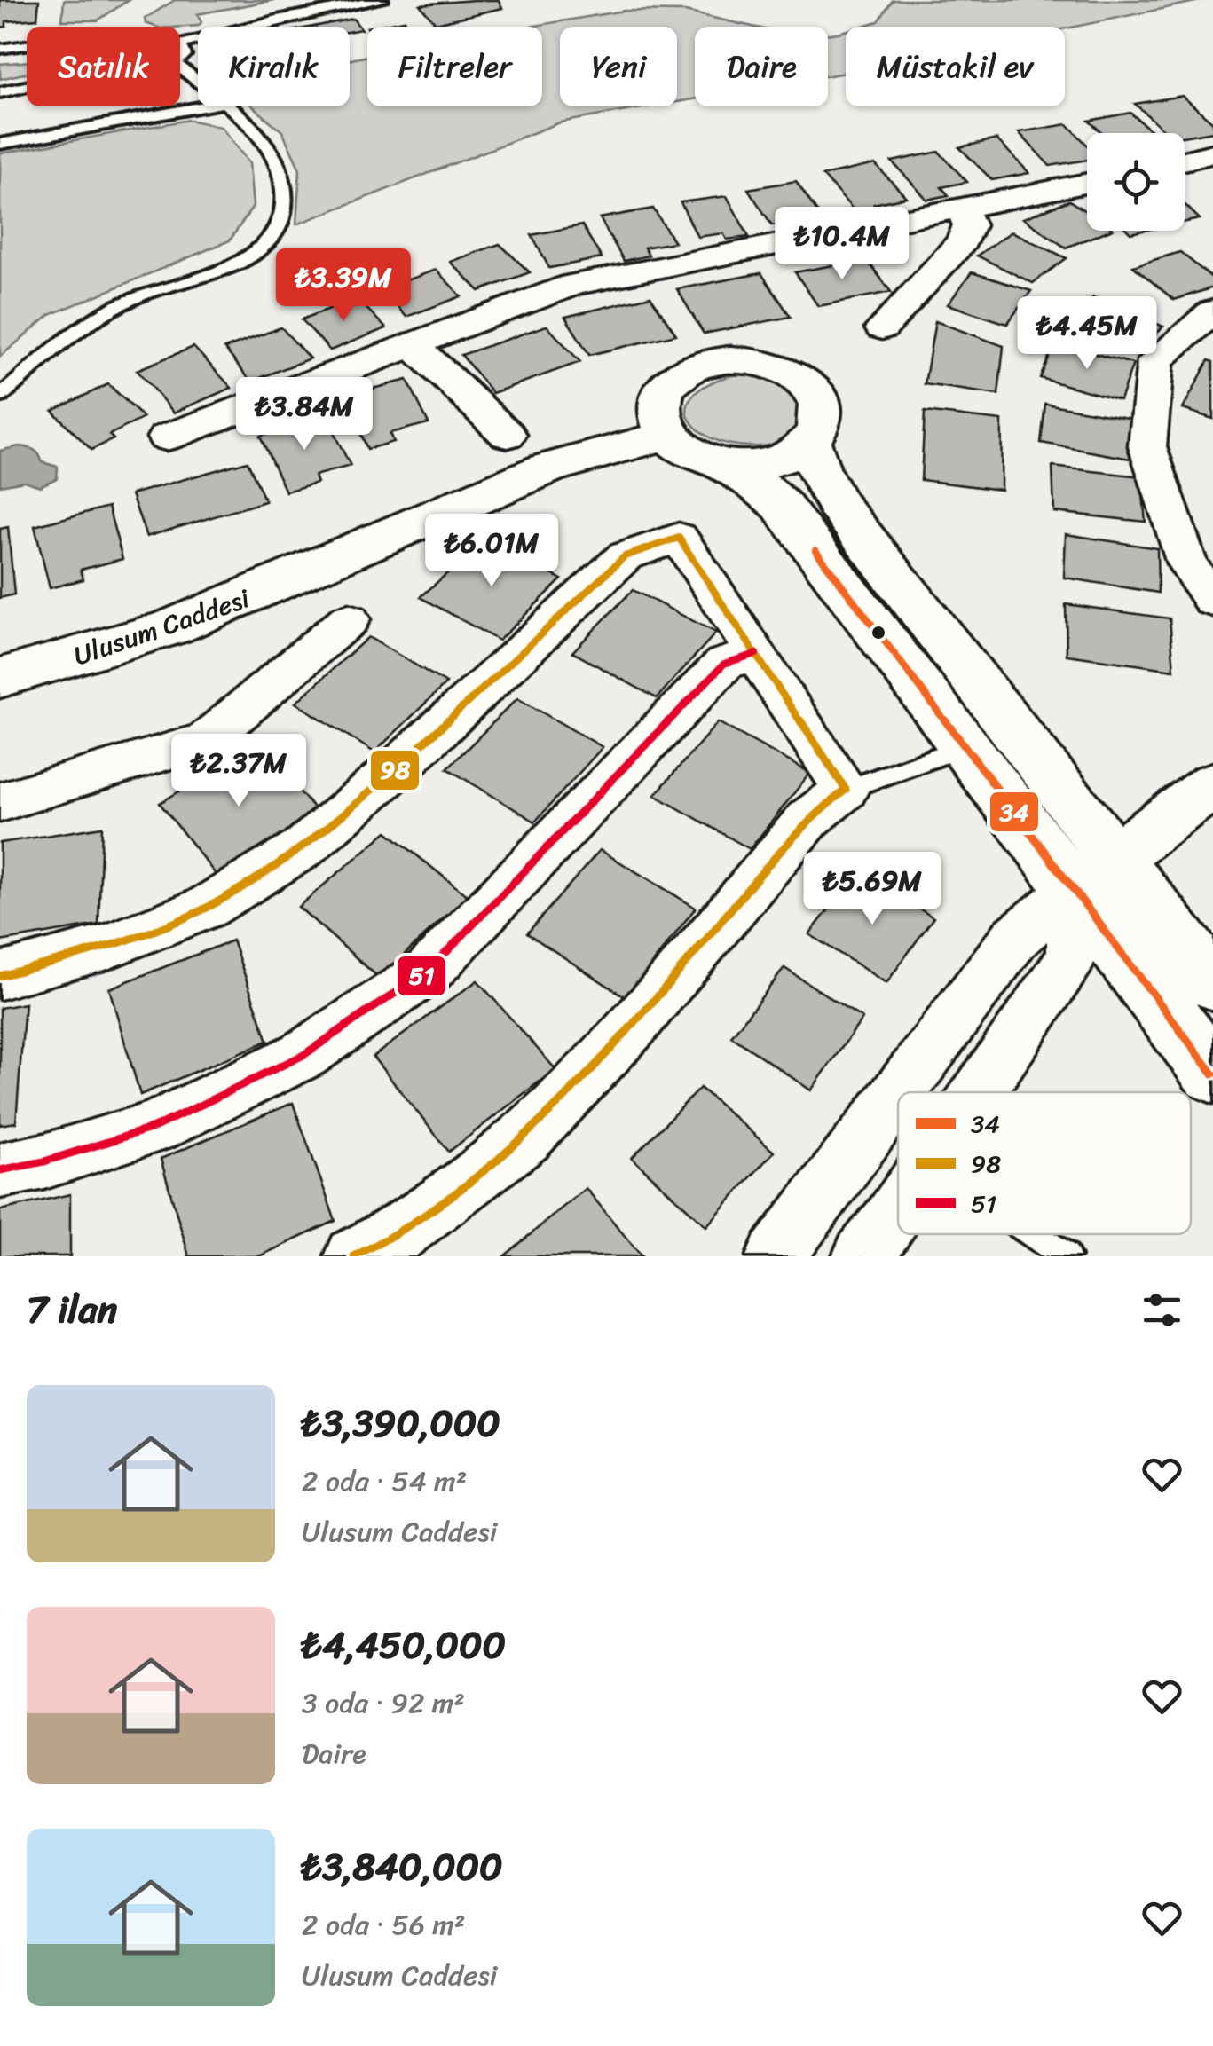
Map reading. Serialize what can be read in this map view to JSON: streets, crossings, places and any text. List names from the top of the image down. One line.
{"streets":{"street":["Ulusum Caddesi"]},"lines":["transit line 98","transit line 34","transit line 51"],"legend":["34","98","51"],"page":{"chip":["Satılık","Kiralık","Filtreler","Yeni","Daire","Müstakil ev"],"price":["₺10.4M","₺3.39M","₺4.45M","₺3.84M","₺6.01M","₺2.37M","₺5.69M"],"heading":"7 ilan","list":[{"name":"₺3,390,000","note":"2 oda · 54 m² · Ulusum Caddesi"},{"name":"₺4,450,000","note":"3 oda · 92 m² · Daire"},{"name":"₺3,840,000","note":"2 oda · 56 m² · Ulusum Caddesi"}]}}
